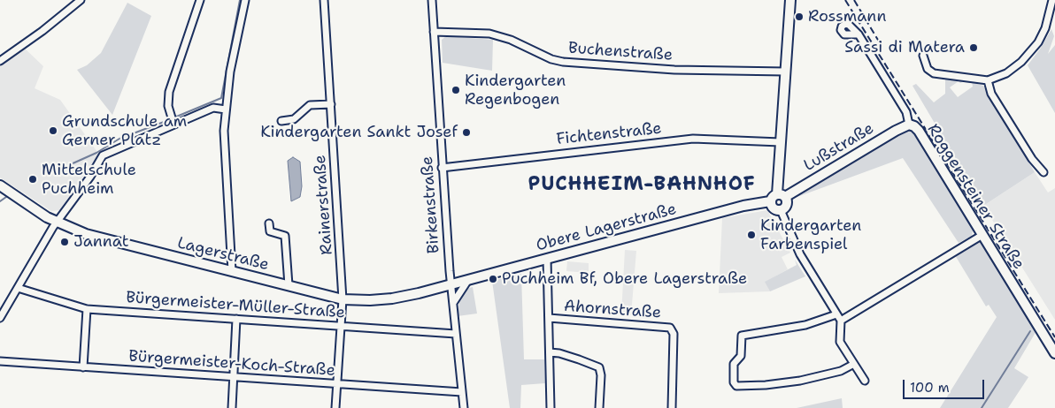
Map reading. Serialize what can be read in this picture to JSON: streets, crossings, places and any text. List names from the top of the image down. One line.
{"streets":{"street":["Buchenstraße","Fichtenstraße","Lußstraße","Roggensteiner Straße","Rainerstraße","Birkenstraße","Obere Lagerstraße","Lagerstraße","Bürgermeister-Müller-Straße","Ahornstraße","Bürgermeister-Koch-Straße"]},"crossings":[["Buchenstraße","Birkenstraße"],["Fichtenstraße","Birkenstraße"],["Lußstraße","Roggensteiner Straße"],["Lußstraße","Obere Lagerstraße"],["Rainerstraße","Lagerstraße"],["Rainerstraße","Bürgermeister-Müller-Straße"],["Rainerstraße","Bürgermeister-Koch-Straße"],["Birkenstraße","Obere Lagerstraße"],["Birkenstraße","Lagerstraße"],["Birkenstraße","Bürgermeister-Müller-Straße"],["Birkenstraße","Bürgermeister-Koch-Straße"],["Obere Lagerstraße","Lagerstraße"]],"districts":["PUCHHEIM-BAHNHOF"],"places":["Rossmann","Sassi di Matera","Kindergarten Regenbogen","Grundschule am Gerner Platz","Kindergarten Sankt Josef","Mittelschule Puchheim","Kindergarten Farbenspiel","Jannat","Puchheim Bf, Obere Lagerstraße"],"scale_bar":"100 m"}
